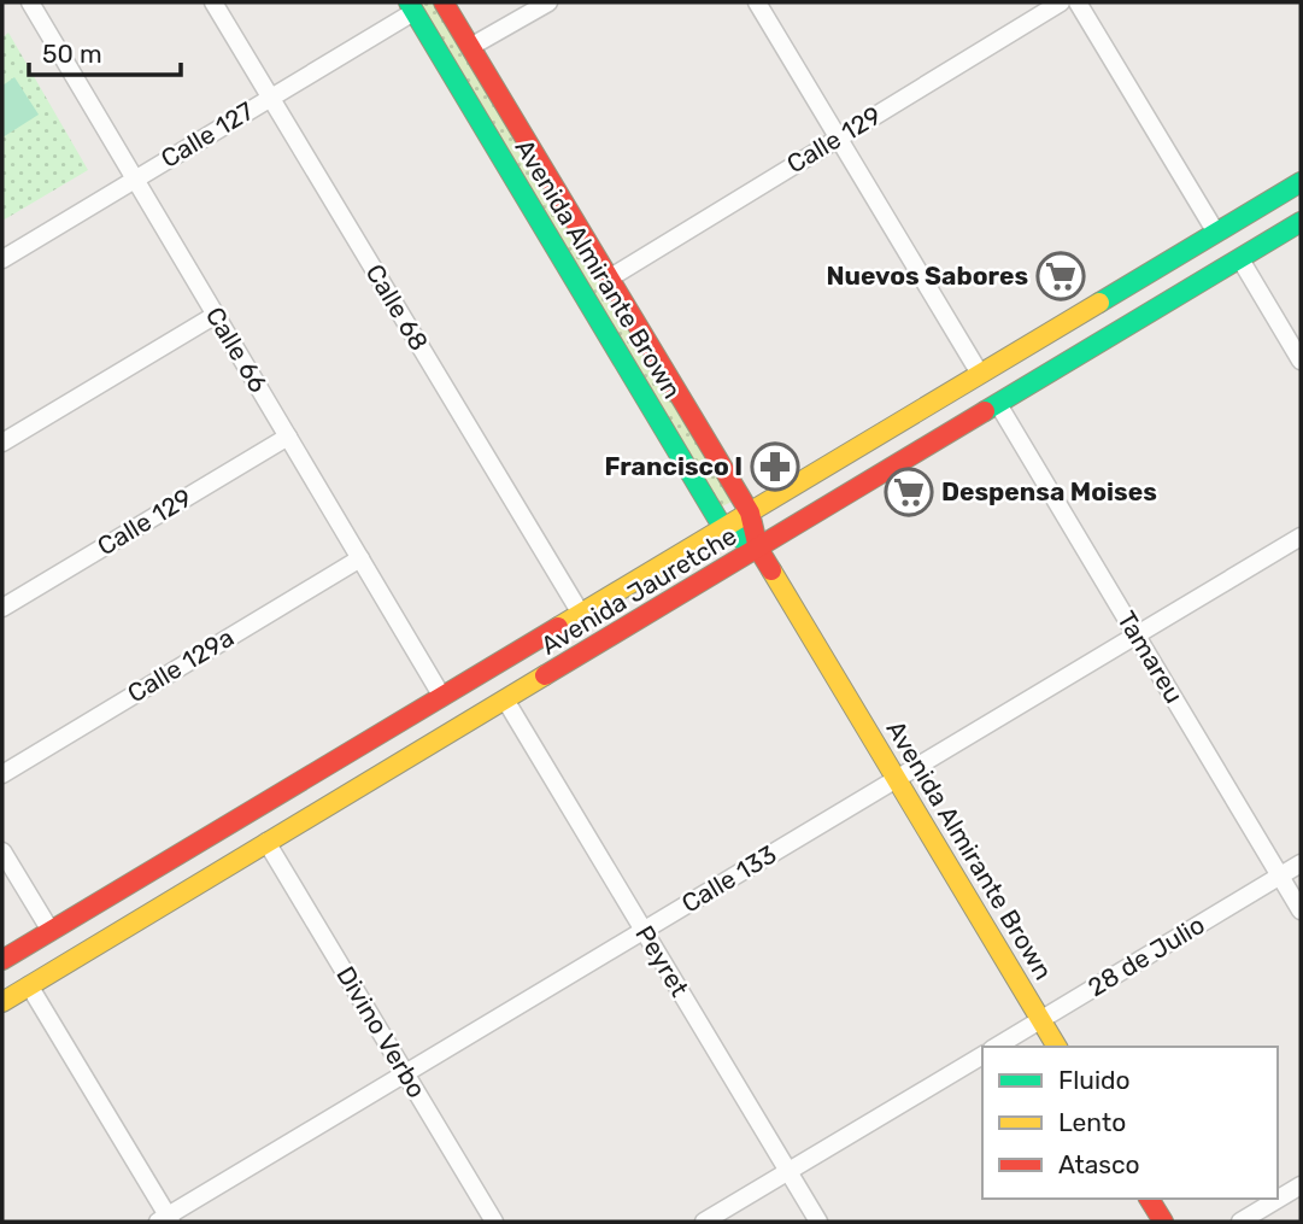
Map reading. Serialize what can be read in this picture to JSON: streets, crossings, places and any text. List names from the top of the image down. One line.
{"streets":{"main road":["Avenida Almirante Brown","Avenida Jauretche"],"street":["Calle 127","Calle 129","Calle 68","Calle 66","Tamareu","Calle 129a","Calle 133","28 de Julio","Peyret","Divino Verbo"]},"crossings":[["Calle 127","Avenida Almirante Brown"],["Calle 127","Calle 68"],["Calle 127","Calle 66"],["Calle 129","Avenida Almirante Brown"],["Calle 129","Calle 66"],["Avenida Almirante Brown","Avenida Jauretche"],["Avenida Almirante Brown","Calle 133"],["Avenida Almirante Brown","28 de Julio"],["Calle 68","Avenida Jauretche"],["Calle 66","Avenida Jauretche"],["Calle 66","Calle 129a"],["Avenida Jauretche","Tamareu"],["Avenida Jauretche","Peyret"],["Avenida Jauretche","Divino Verbo"],["Tamareu","Calle 133"],["Tamareu","28 de Julio"],["Calle 133","Peyret"],["Calle 133","Divino Verbo"]],"places":{"supermarket":["Nuevos Sabores","Despensa Moises"],"pharmacy":["Francisco I"]},"legend":["Fluido","Lento","Atasco"],"scale_bar":"50 m"}
